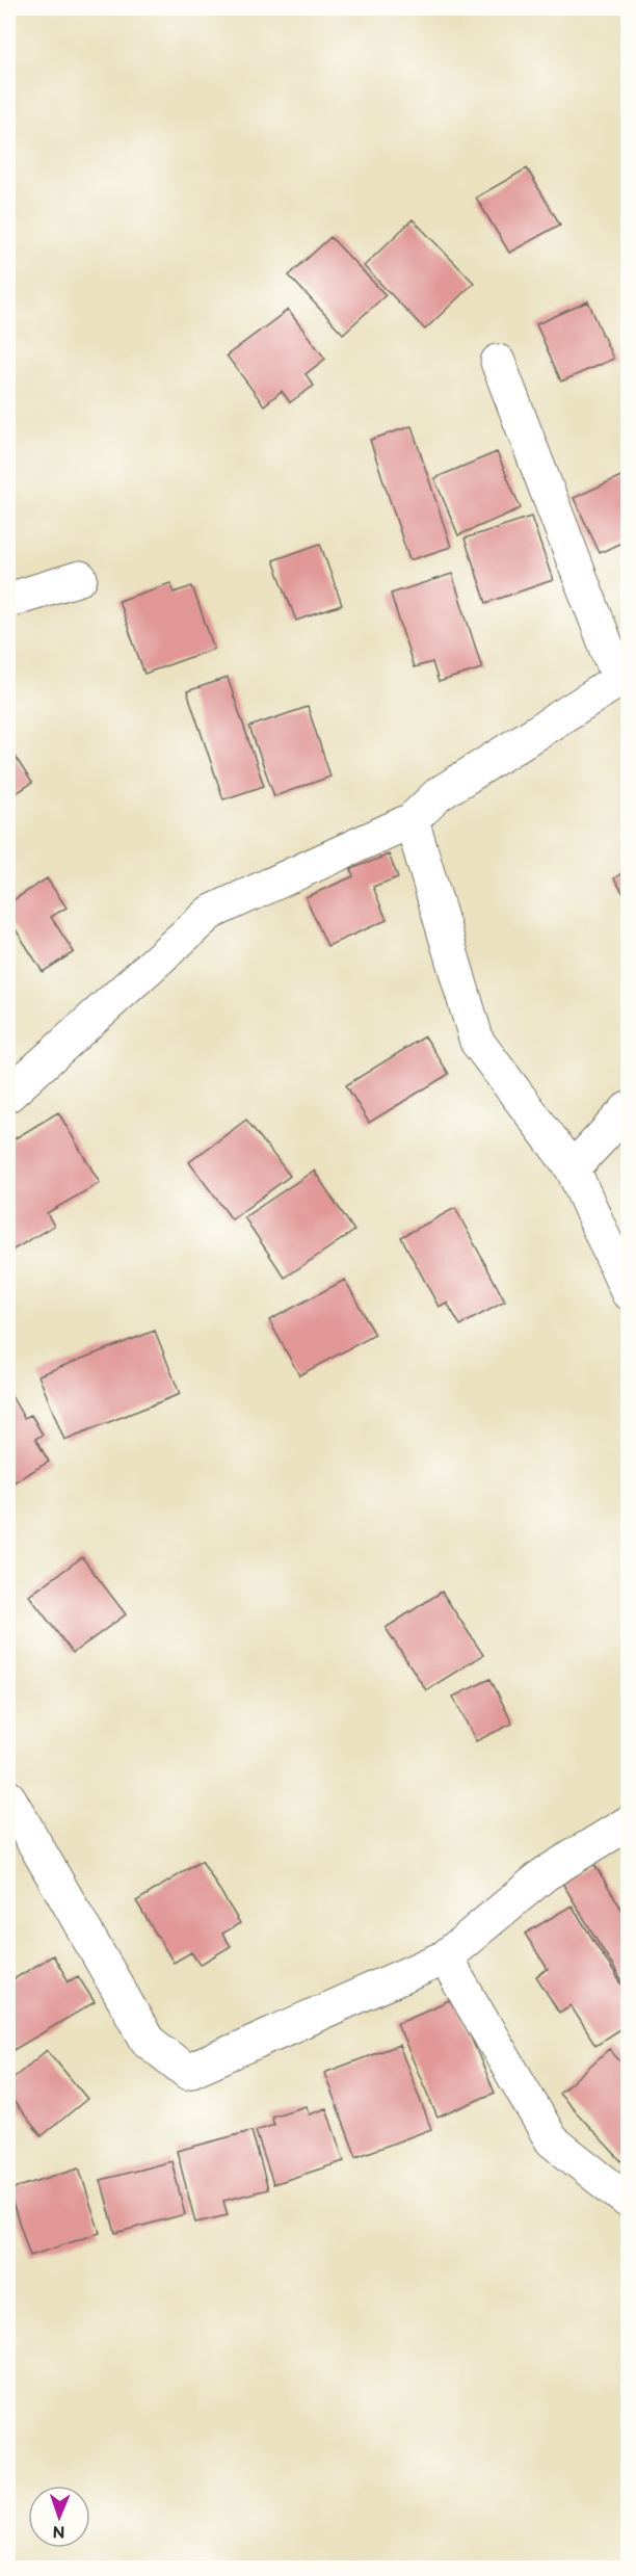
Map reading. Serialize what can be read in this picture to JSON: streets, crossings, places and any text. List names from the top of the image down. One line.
{"north":"bottom"}
